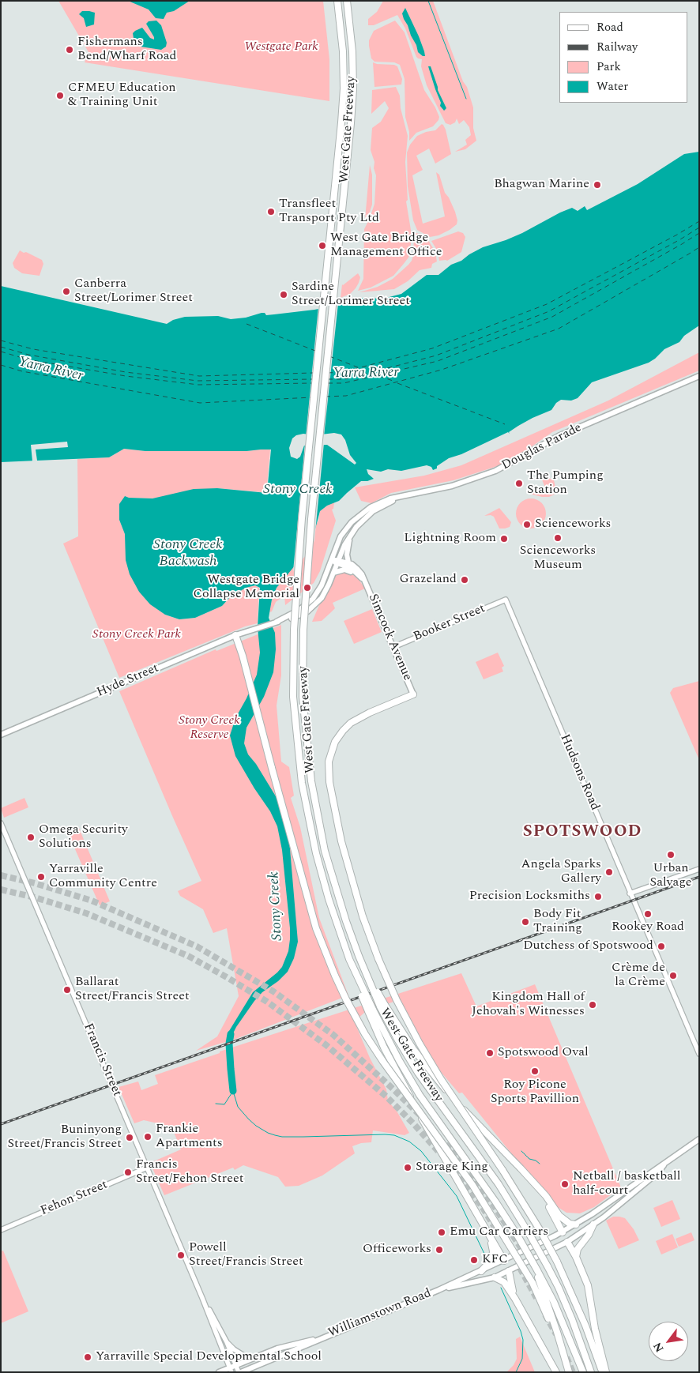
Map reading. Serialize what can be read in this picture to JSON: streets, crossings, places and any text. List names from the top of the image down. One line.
{"streets":{"highway":["West Gate Freeway"],"main road":["Douglas Parade","Simcock Avenue","Hyde Street","Williamstown Road"],"street":["Booker Street","Hudsons Road","Francis Street","Fehon Street"]},"crossings":[["Douglas Parade","Simcock Avenue"],["Douglas Parade","Hyde Street"],["Booker Street","Simcock Avenue"],["Booker Street","Hudsons Road"],["Francis Street","Fehon Street"],["Francis Street","Williamstown Road"]],"districts":["SPOTSWOOD"],"water":["Yarra River","Stony Creek","Stony Creek Backwash"],"parks":["Westgate Park","Stony Creek Park","Stony Creek Reserve"],"places":["Fishermans Bend/Wharf Road","CFMEU Education & Training Unit","Bhagwan Marine","Transfleet Transport Pty Ltd","West Gate Bridge Management Office","Canberra Street/Lorimer Street","Sardine Street/Lorimer Street","The Pumping Station","Scienceworks","Scienceworks Museum","Lightning Room","Grazeland","Westgate Bridge Collapse Memorial","Omega Security Solutions","Urban Salvage","Angela Sparks Gallery","Yarraville Community Centre","Precision Locksmiths","Rookey Road","Body Fit Training","Dutchess of Spotswood","Crème de la Crème","Ballarat Street/Francis Street","Kingdom Hall of Jehovah's Witnesses","Spotswood Oval","Roy Picone Sports Pavillion","Frankie Apartments","Buninyong Street/Francis Street","Storage King","Francis Street/Fehon Street","Netball / basketball half-court","Emu Car Carriers","Officeworks","Powell Street/Francis Street","KFC","Yarraville Special Developmental School"],"legend":["Road","Railway","Park","Water"],"north":"bottom left"}
